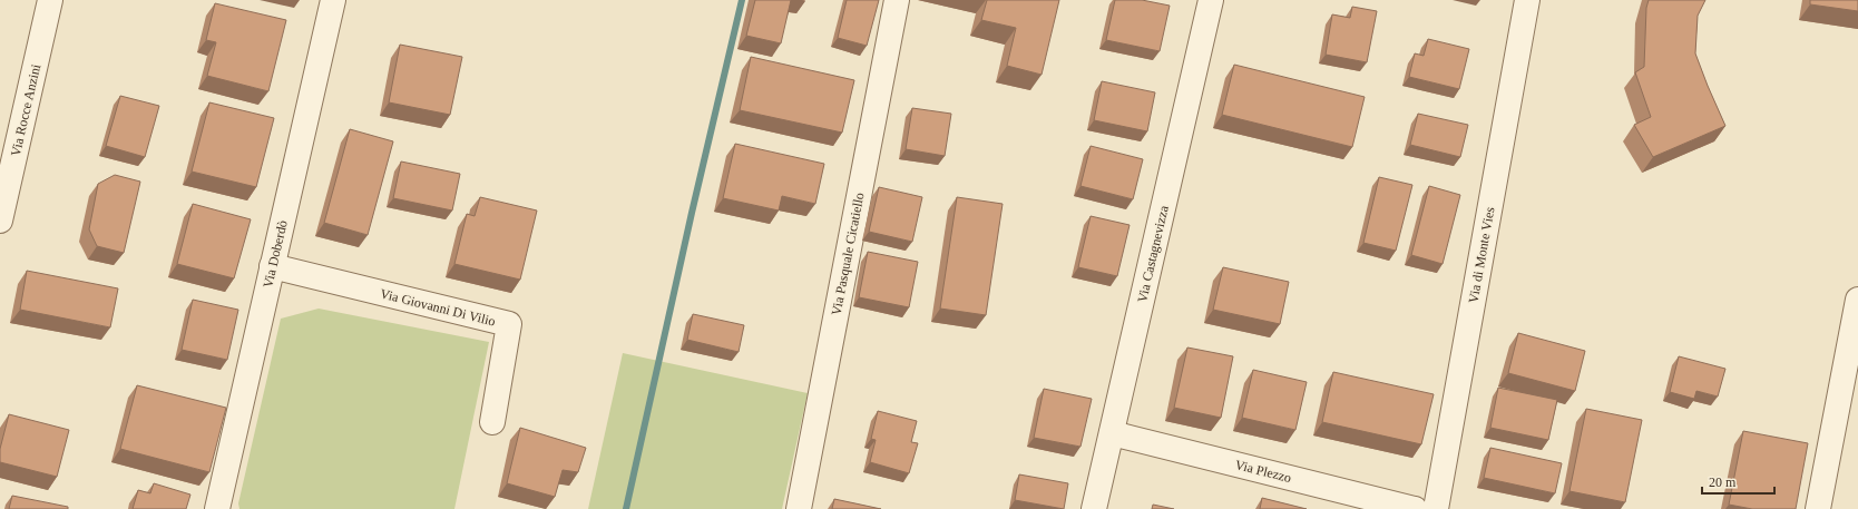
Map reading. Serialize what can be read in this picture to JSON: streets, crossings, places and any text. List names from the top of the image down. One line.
{"streets":{"street":["Via Rocce Anzini","Via Doberdò","Via Pasquale Cicatiello","Via Castagnevizza","Via di Monte Vies","Via Giovanni Di Vilio","Via Plezzo"]},"crossings":[["Via Doberdò","Via Giovanni Di Vilio"],["Via Castagnevizza","Via Plezzo"]],"scale_bar":"20 m"}
